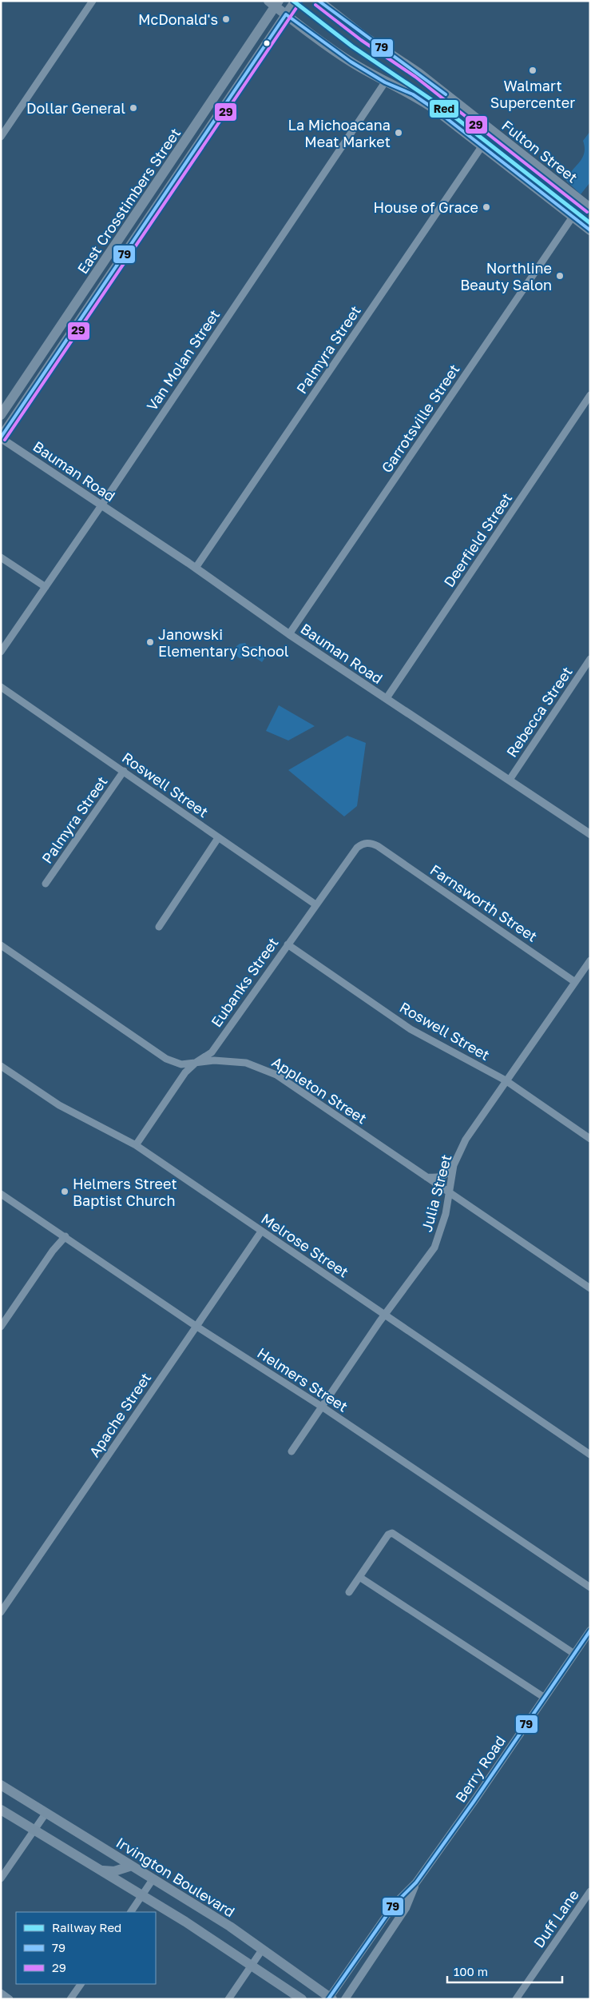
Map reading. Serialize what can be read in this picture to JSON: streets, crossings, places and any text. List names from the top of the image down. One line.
{"streets":{"main road":["Fulton Street","East Crosstimbers Street","Irvington Boulevard"],"street":["Palmyra Street","Van Molan Street","Garrotsville Street","Bauman Road","Deerfield Street","Rebecca Street","Roswell Street","Farnsworth Street","Eubanks Street","Appleton Street","Julia Street","Melrose Street","Helmers Street","Apache Street","Berry Road","Duff Lane"]},"crossings":[["East Crosstimbers Street","Bauman Road"],["Palmyra Street","Bauman Road"],["Palmyra Street","Roswell Street"],["Van Molan Street","Bauman Road"],["Garrotsville Street","Bauman Road"],["Bauman Road","Deerfield Street"],["Bauman Road","Rebecca Street"],["Roswell Street","Eubanks Street"],["Roswell Street","Julia Street"],["Farnsworth Street","Eubanks Street"],["Farnsworth Street","Julia Street"],["Eubanks Street","Appleton Street"],["Eubanks Street","Melrose Street"],["Appleton Street","Julia Street"],["Julia Street","Melrose Street"],["Julia Street","Helmers Street"],["Melrose Street","Apache Street"],["Helmers Street","Apache Street"],["Berry Road","Irvington Boulevard"]],"places":["McDonald's","Walmart Supercenter","Dollar General","La Michoacana Meat Market","House of Grace","Northline Beauty Salon","Janowski Elementary School","Helmers Street Baptist Church"],"lines":["rail line Red","transit line 79","transit line 29"],"legend":["Railway Red","79","29"],"scale_bar":"100 m"}
